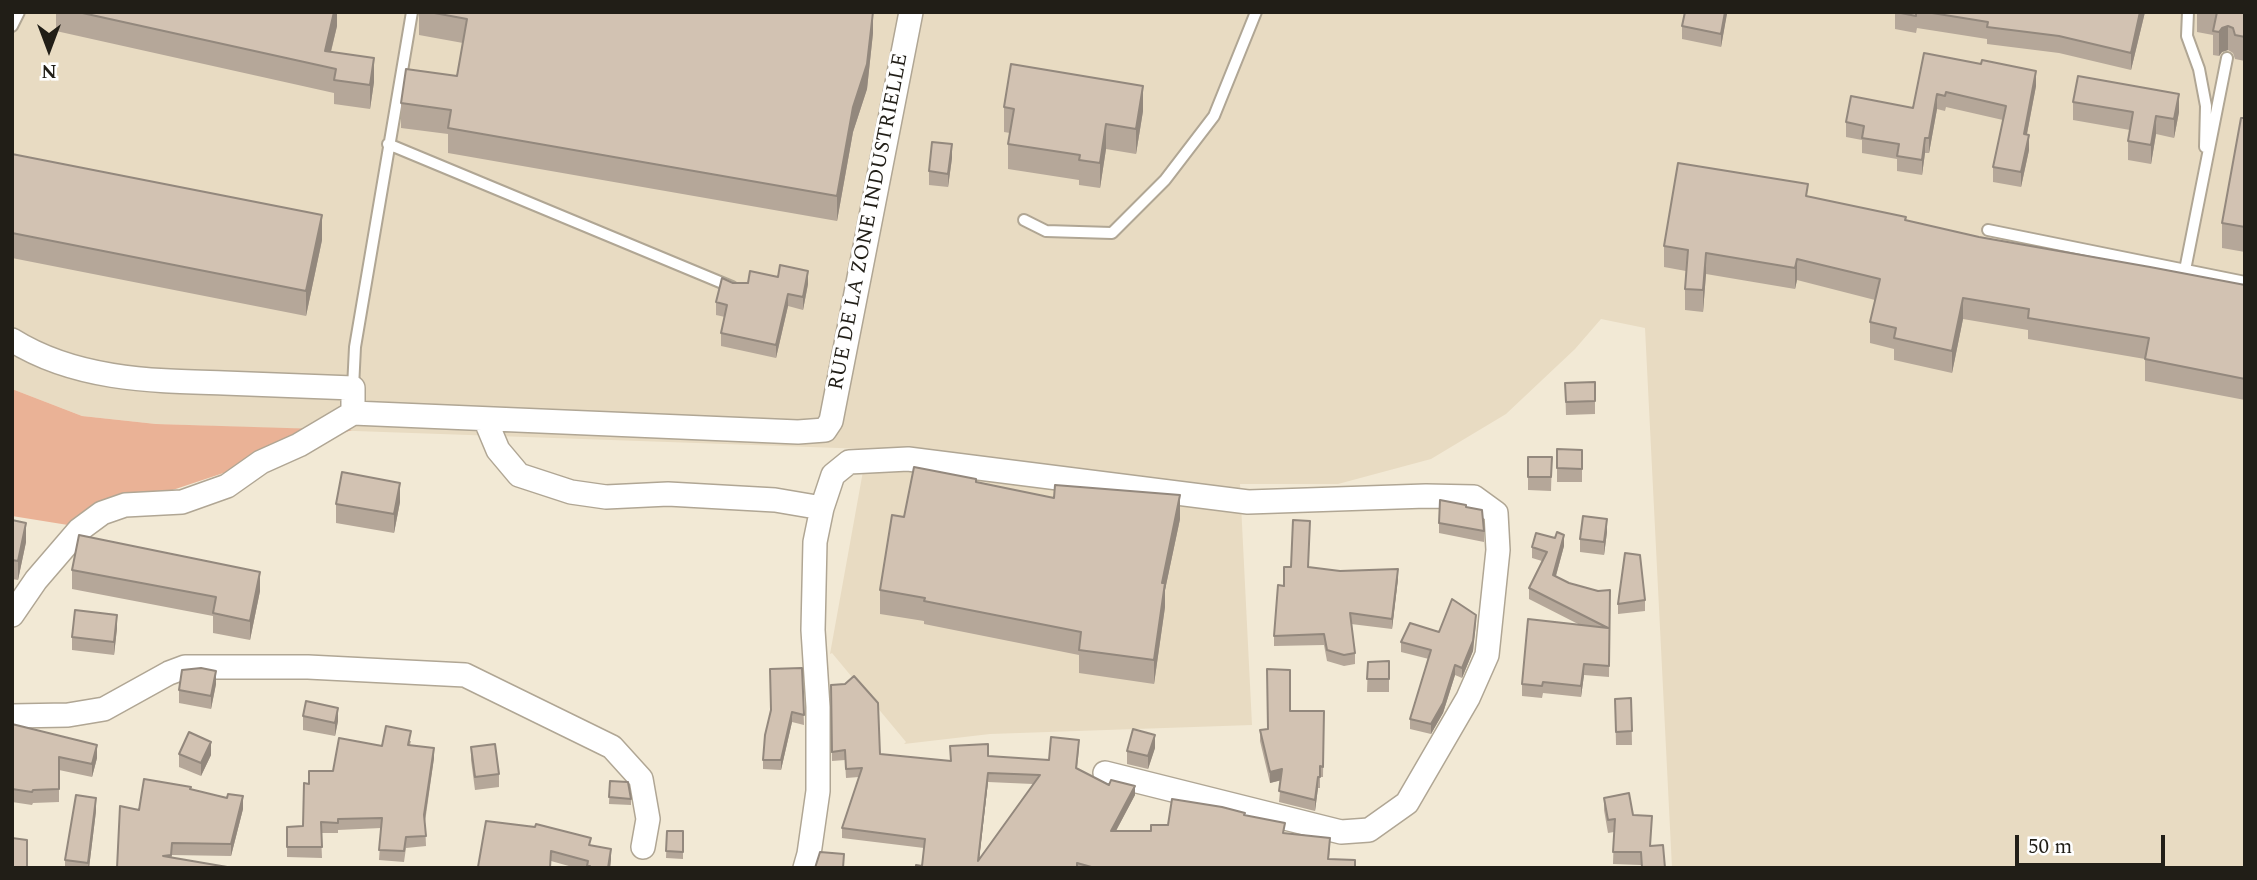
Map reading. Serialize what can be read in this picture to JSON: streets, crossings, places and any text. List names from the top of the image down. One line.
{"streets":{"street":["RUE DE LA ZONE INDUSTRIELLE"]},"scale_bar":"50 m","north":"bottom"}
